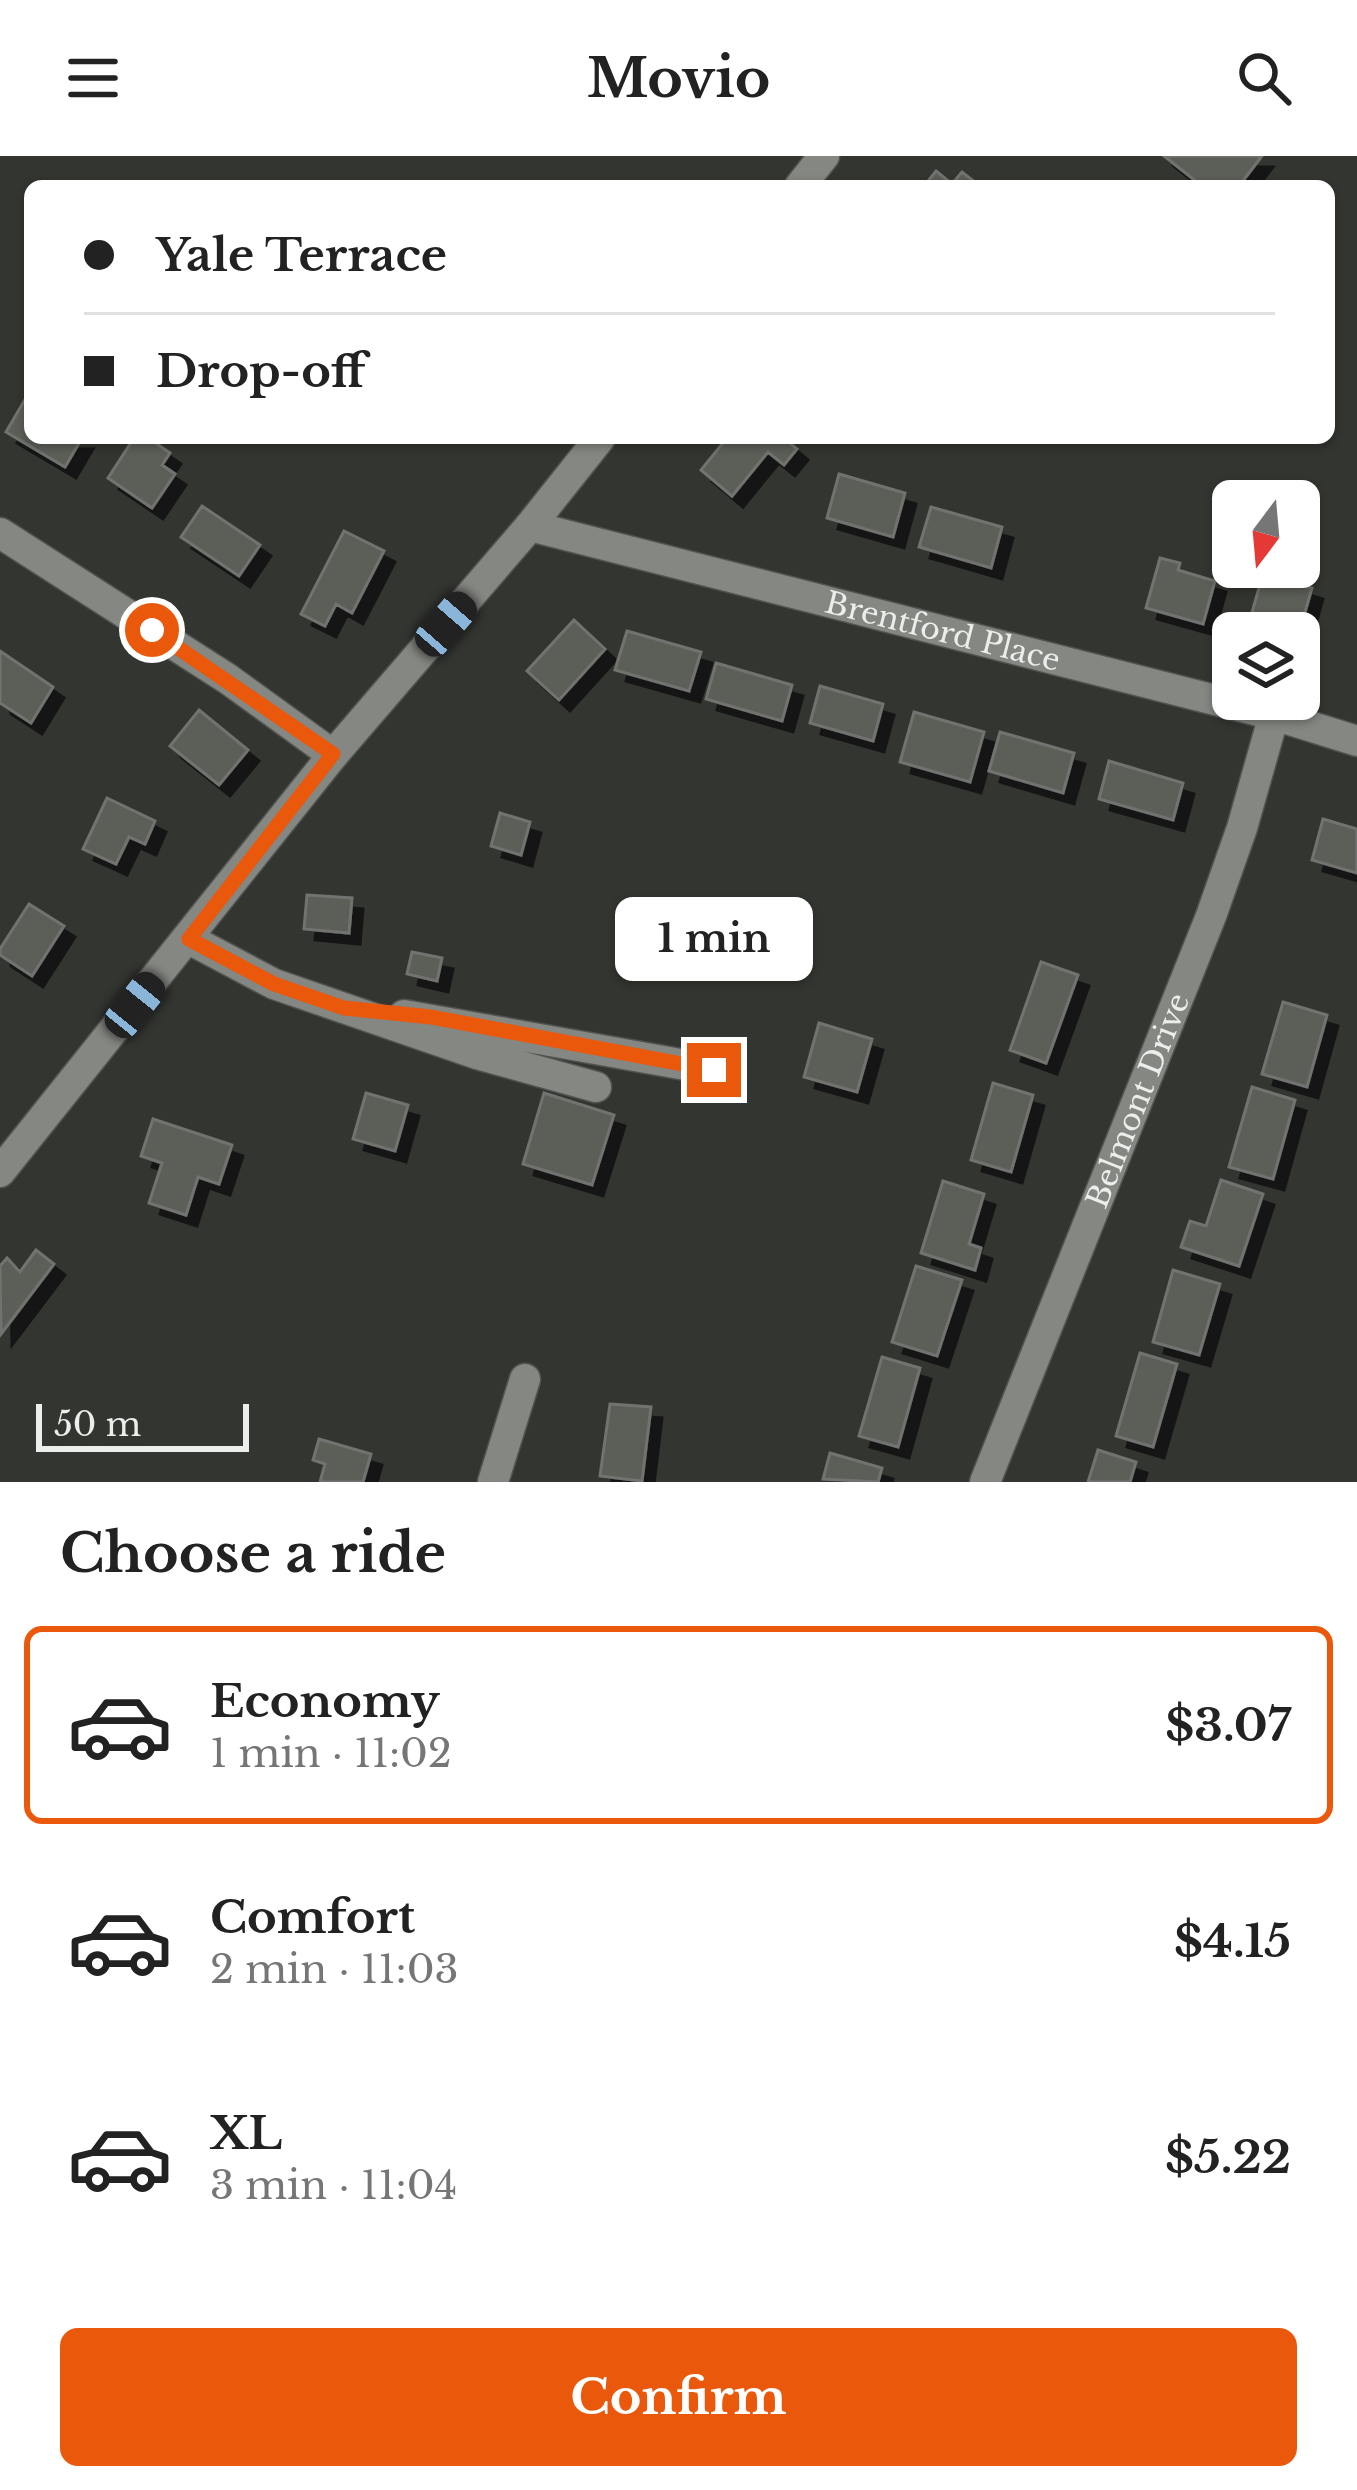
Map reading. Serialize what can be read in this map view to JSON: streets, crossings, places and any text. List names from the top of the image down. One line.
{"streets":{"street":["Brentford Place","Belmont Drive"]},"scale_bar":"50 m","north":"bottom","page":{"header":"Movio","banner":["Yale Terrace","Drop-off"],"bubble":"1 min","scale":"50 m","heading":"Choose a ride","list":[{"name":"Economy","note":"1 min · 11:02","value":"$3.07"},{"name":"Comfort","note":"2 min · 11:03","value":"$4.15"},{"name":"XL","note":"3 min · 11:04","value":"$5.22"}],"buttons":"Confirm"}}
